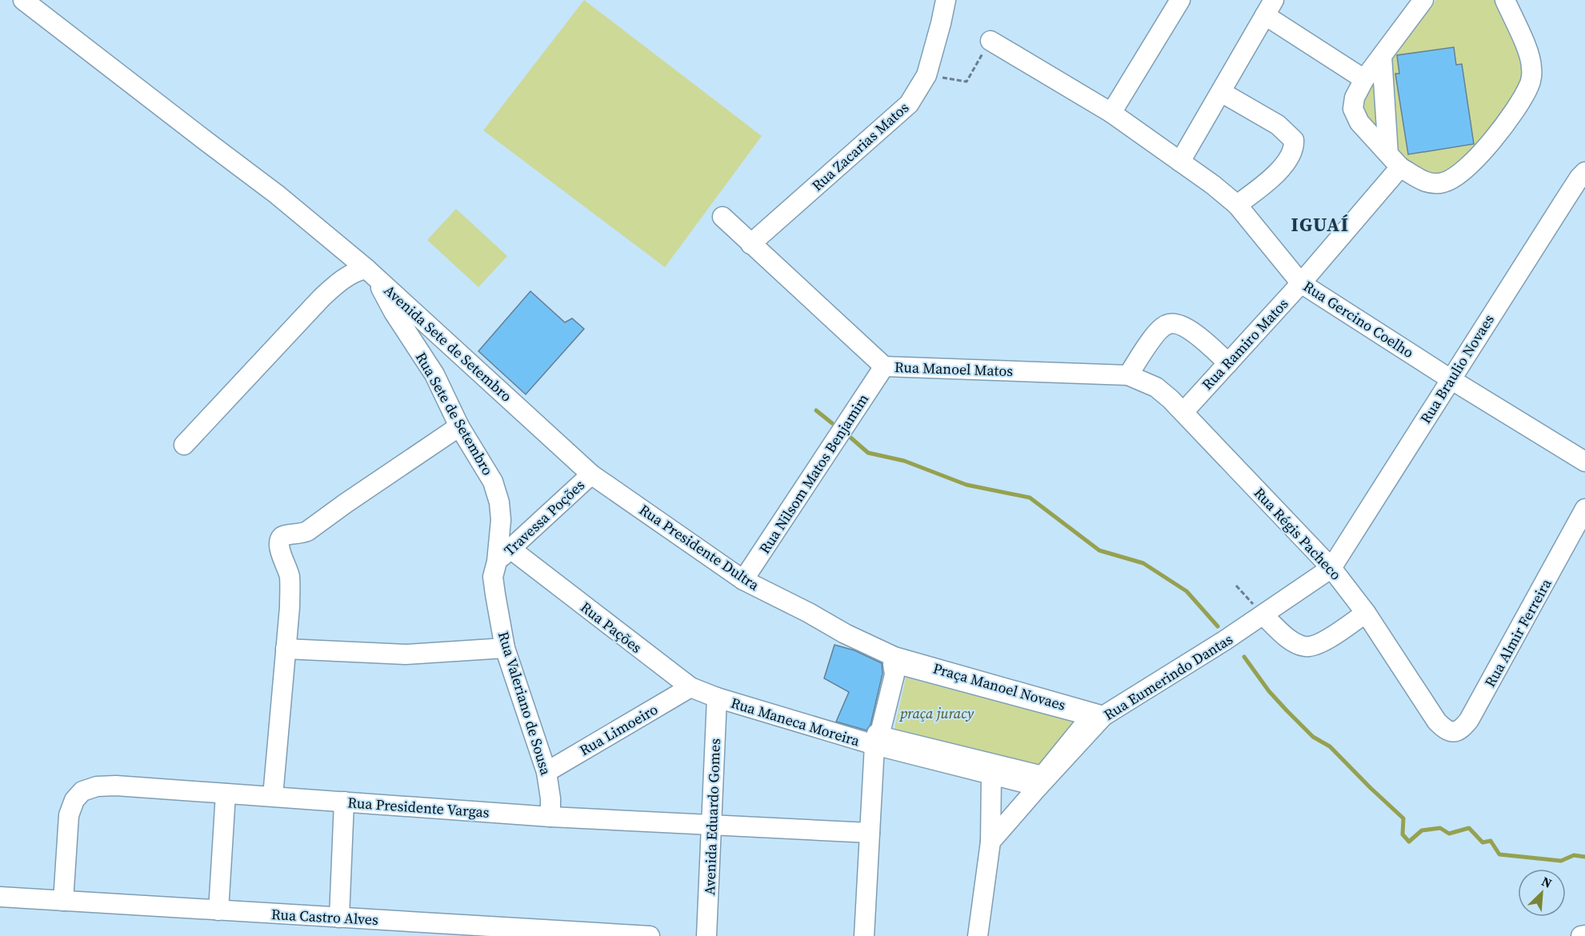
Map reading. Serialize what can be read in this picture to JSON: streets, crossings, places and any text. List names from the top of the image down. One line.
{"streets":{"street":["Rua Zacarias Matos","Rua Gercino Coelho","Avenida Sete de Setembro","Rua Ramiro Matos","Rua Manoel Matos","Rua Braulio Novaes","Rua Sete de Setembro","Rua Nilsom Matos Benjamim","Travessa Poções","Rua Régis Pacheco","Rua Presidente Dultra","Rua Pações","Rua Almir Ferreira","Rua Eumerindo Dantas","Praça Manoel Novaes","Rua Valeriano de Sousa","Rua Maneca Moreira","Rua Limoeiro","Rua Presidente Vargas","Avenida Eduardo Gomes","Rua Castro Alves"]},"crossings":[["Rua Zacarias Matos","Rua Manoel Matos"],["Rua Gercino Coelho","Rua Ramiro Matos"],["Rua Gercino Coelho","Rua Braulio Novaes"],["Avenida Sete de Setembro","Rua Sete de Setembro"],["Avenida Sete de Setembro","Rua Presidente Dultra"],["Rua Ramiro Matos","Rua Régis Pacheco"],["Rua Manoel Matos","Rua Nilsom Matos Benjamim"],["Rua Manoel Matos","Rua Régis Pacheco"],["Rua Braulio Novaes","Rua Régis Pacheco"],["Rua Braulio Novaes","Rua Eumerindo Dantas"],["Rua Sete de Setembro","Travessa Poções"],["Rua Sete de Setembro","Rua Pações"],["Rua Sete de Setembro","Rua Valeriano de Sousa"],["Rua Nilsom Matos Benjamim","Rua Presidente Dultra"],["Travessa Poções","Rua Presidente Dultra"],["Travessa Poções","Rua Pações"],["Travessa Poções","Rua Valeriano de Sousa"],["Rua Régis Pacheco","Rua Almir Ferreira"],["Rua Régis Pacheco","Rua Eumerindo Dantas"],["Rua Presidente Dultra","Praça Manoel Novaes"],["Rua Pações","Rua Valeriano de Sousa"],["Rua Pações","Rua Maneca Moreira"],["Rua Pações","Rua Limoeiro"],["Rua Pações","Avenida Eduardo Gomes"],["Rua Eumerindo Dantas","Praça Manoel Novaes"],["Rua Valeriano de Sousa","Rua Limoeiro"],["Rua Valeriano de Sousa","Rua Presidente Vargas"],["Rua Maneca Moreira","Avenida Eduardo Gomes"],["Rua Presidente Vargas","Avenida Eduardo Gomes"],["Rua Presidente Vargas","Rua Castro Alves"]],"districts":["IGUAÍ"],"parks":["praça juracy"],"north":"top right"}
